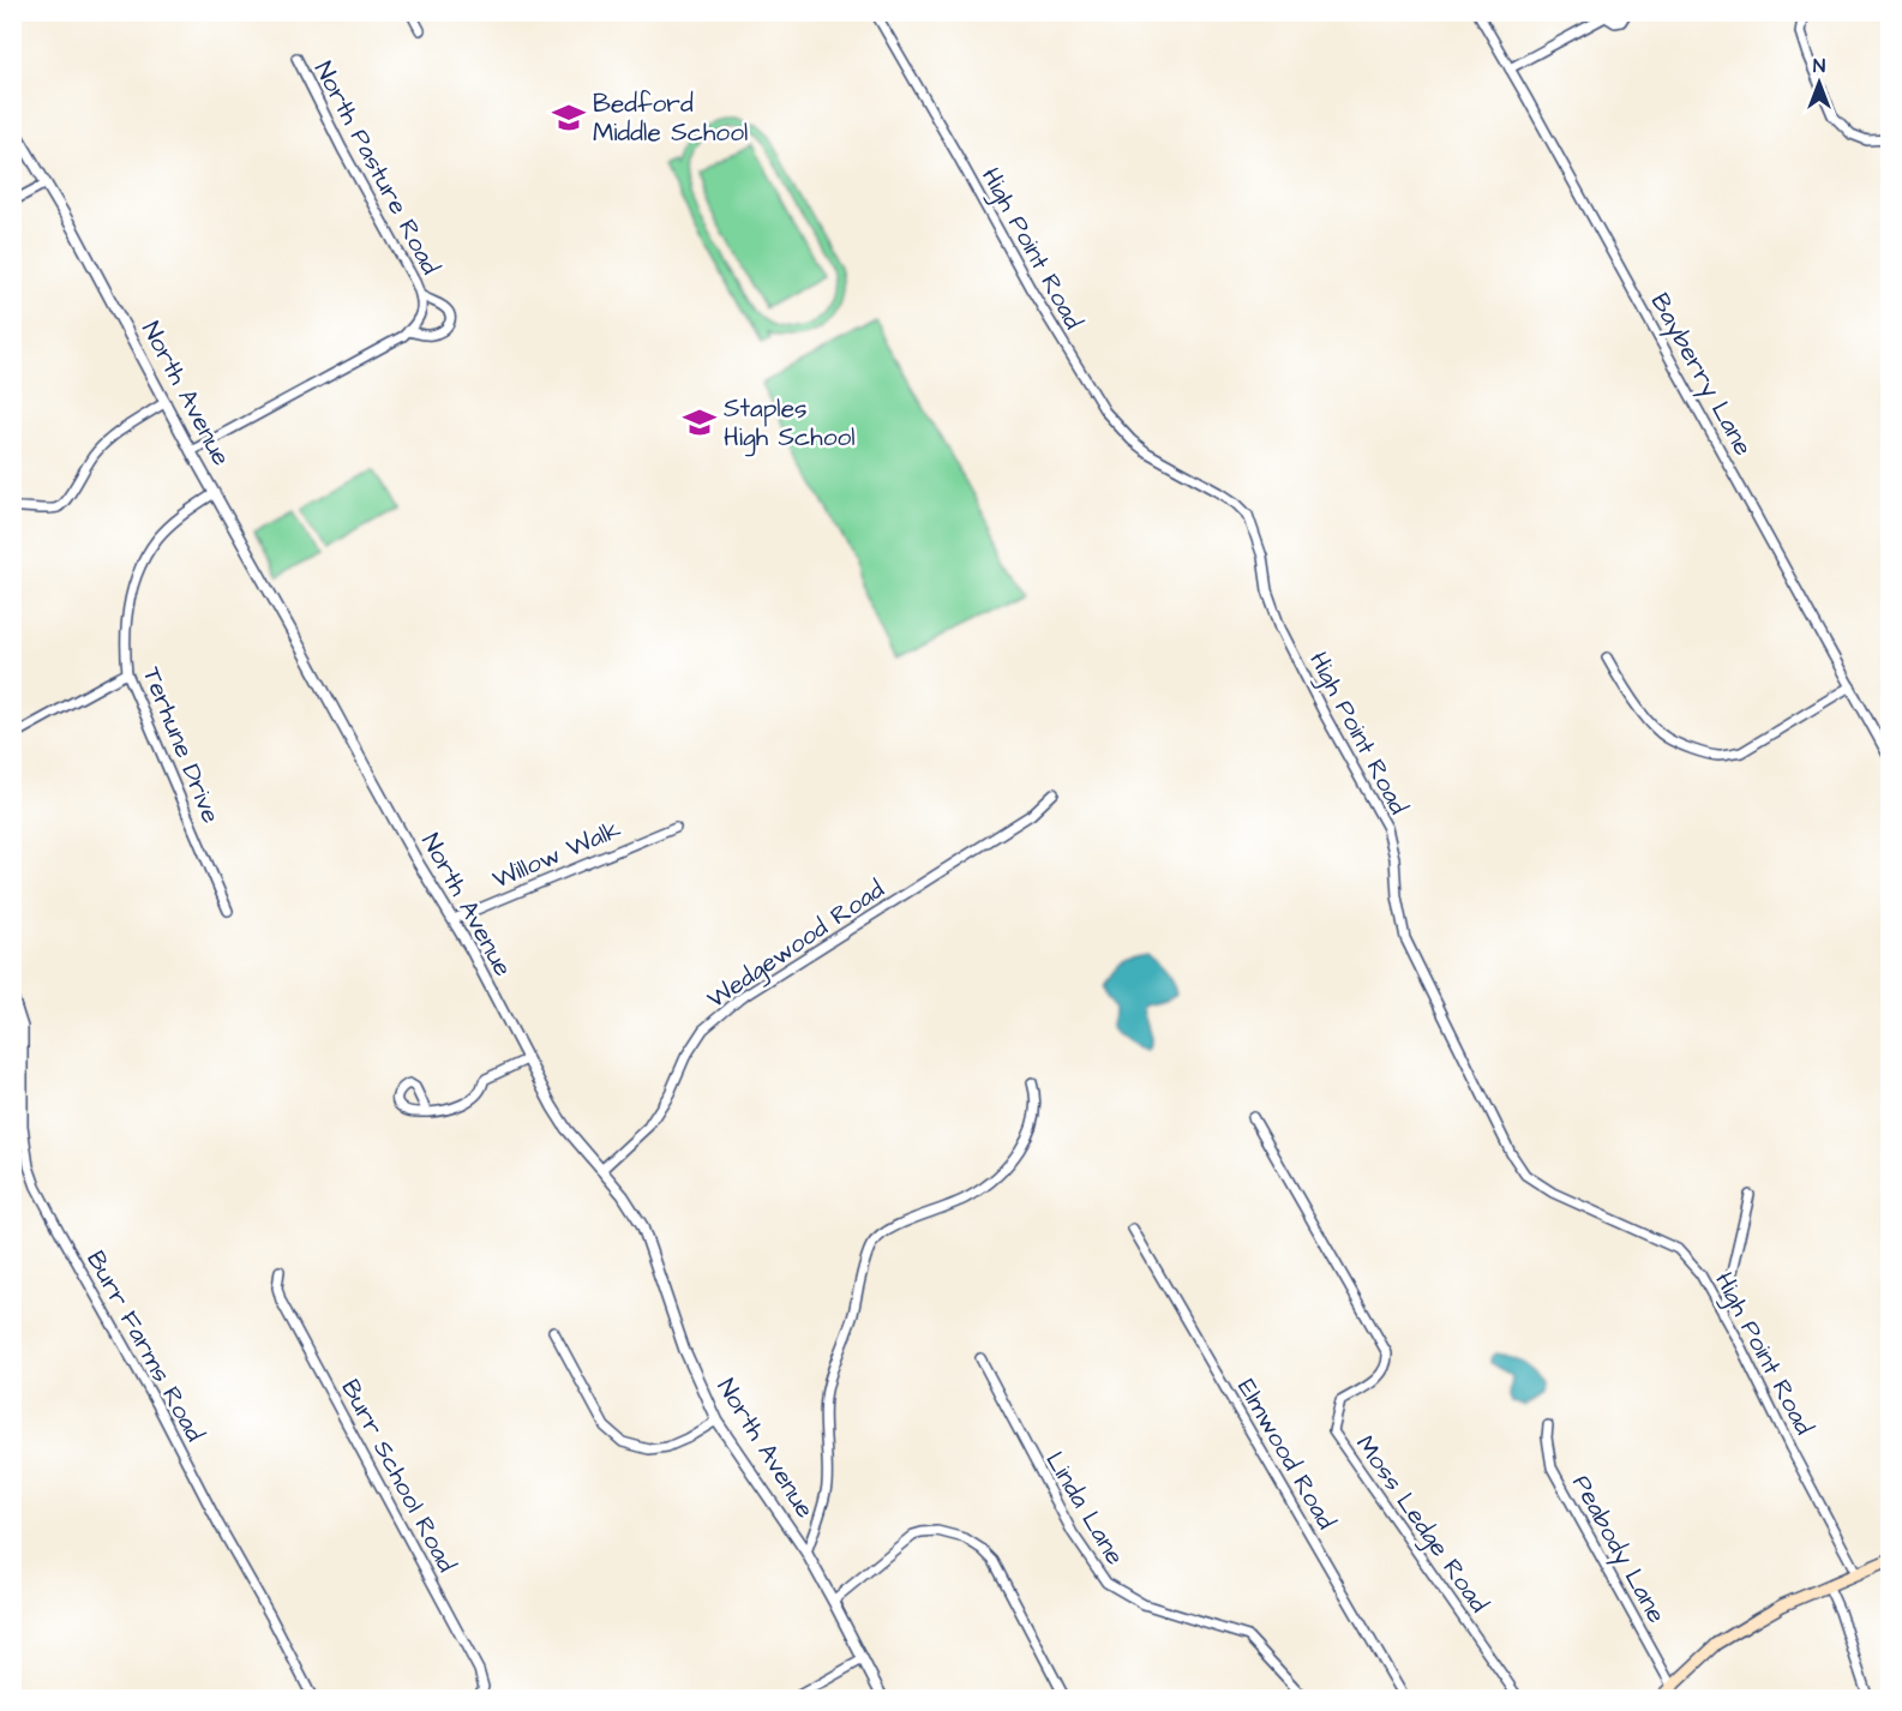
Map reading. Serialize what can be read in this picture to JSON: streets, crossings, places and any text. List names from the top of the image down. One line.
{"streets":{"street":["North Pasture Road","High Point Road","Bayberry Lane","North Avenue","Terhune Drive","Willow Walk","Wedgewood Road","Burr Farms Road","Elmwood Road","Burr School Road","Linda Lane","Moss Ledge Road","Peabody Lane"]},"crossings":[["North Pasture Road","North Avenue"],["North Avenue","Terhune Drive"],["North Avenue","Willow Walk"],["North Avenue","Wedgewood Road"]],"places":{"school or university":["Bedford Middle School","Staples High School"]},"north":"top"}
